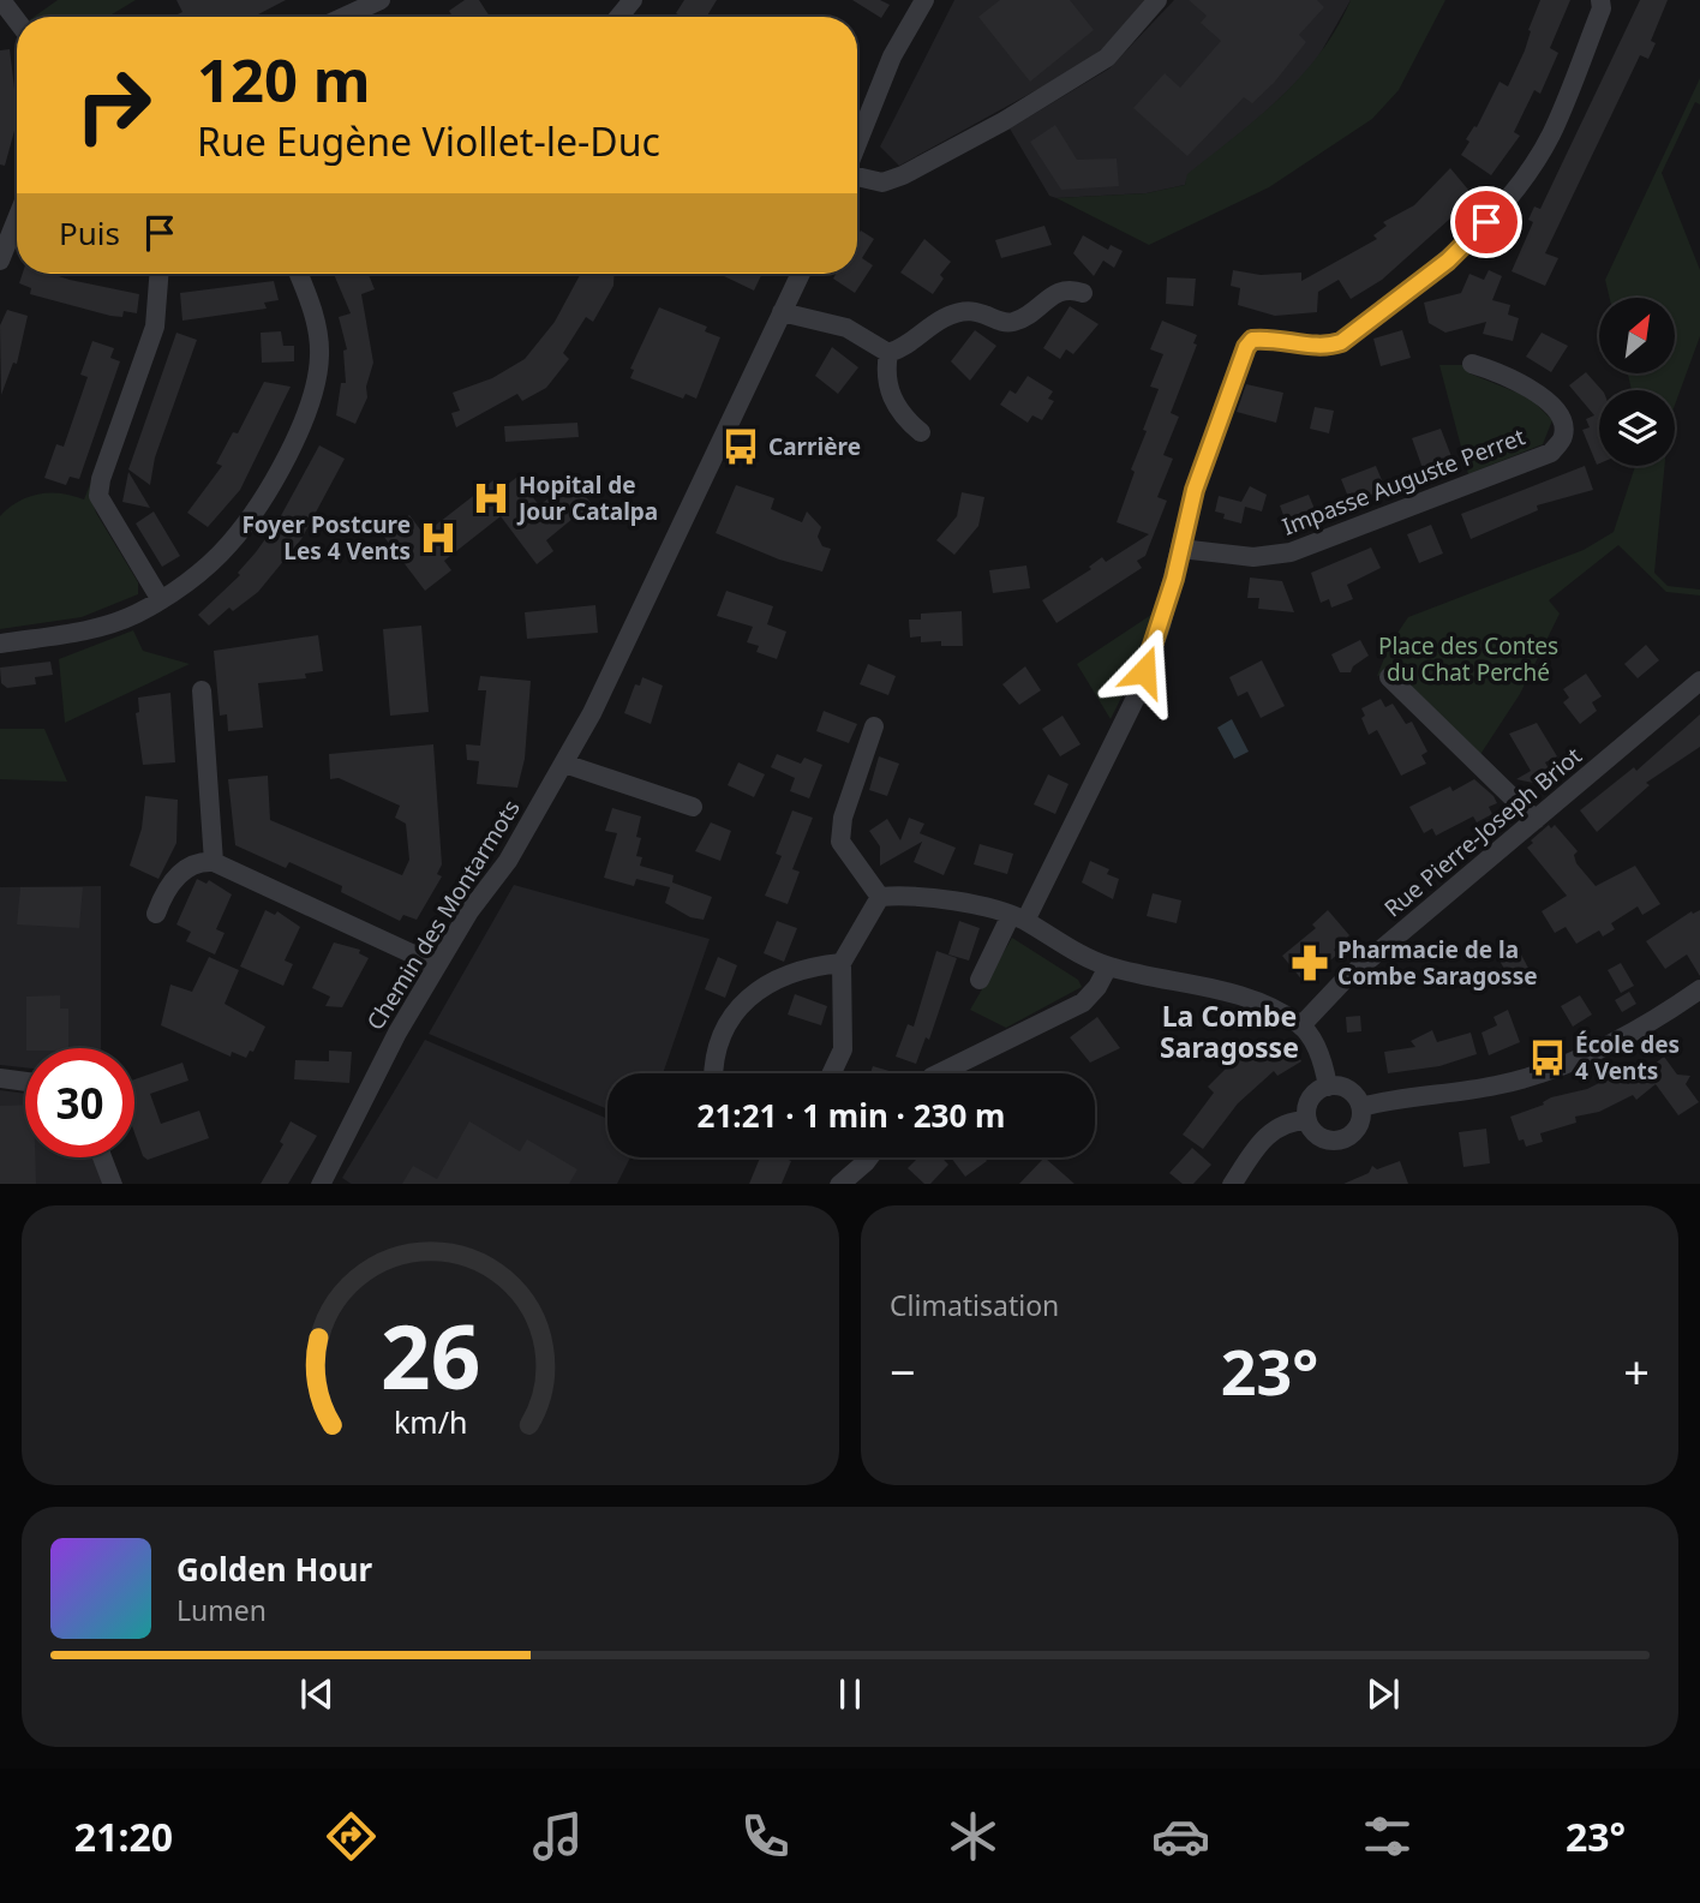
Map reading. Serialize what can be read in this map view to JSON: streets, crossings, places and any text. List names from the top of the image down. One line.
{"streets":{"street":["Impasse Auguste Perret","Rue Pierre-Joseph Briot","Chemin des Montarmots"]},"districts":["La Combe Saragosse"],"parks":["Place des Contes du Chat Perché"],"places":{"bus stop":["Carrière","École des 4 Vents"],"hospital":["Hopital de Jour Catalpa","Foyer Postcure Les 4 Vents"],"pharmacy":["Pharmacie de la Combe Saragosse"]},"north":"top right","page":{"turn":["120 m","Rue Eugène Viollet-le-Duc"],"then":"Puis","limit":"30","trip":"21:21 · 1 min · 230 m","tile":"Climatisation","heat":["−","23°","+"],"song":["Golden Hour","Lumen"],"tabs":["21:20","23°"],"gauge":["26","km/h"]}}
